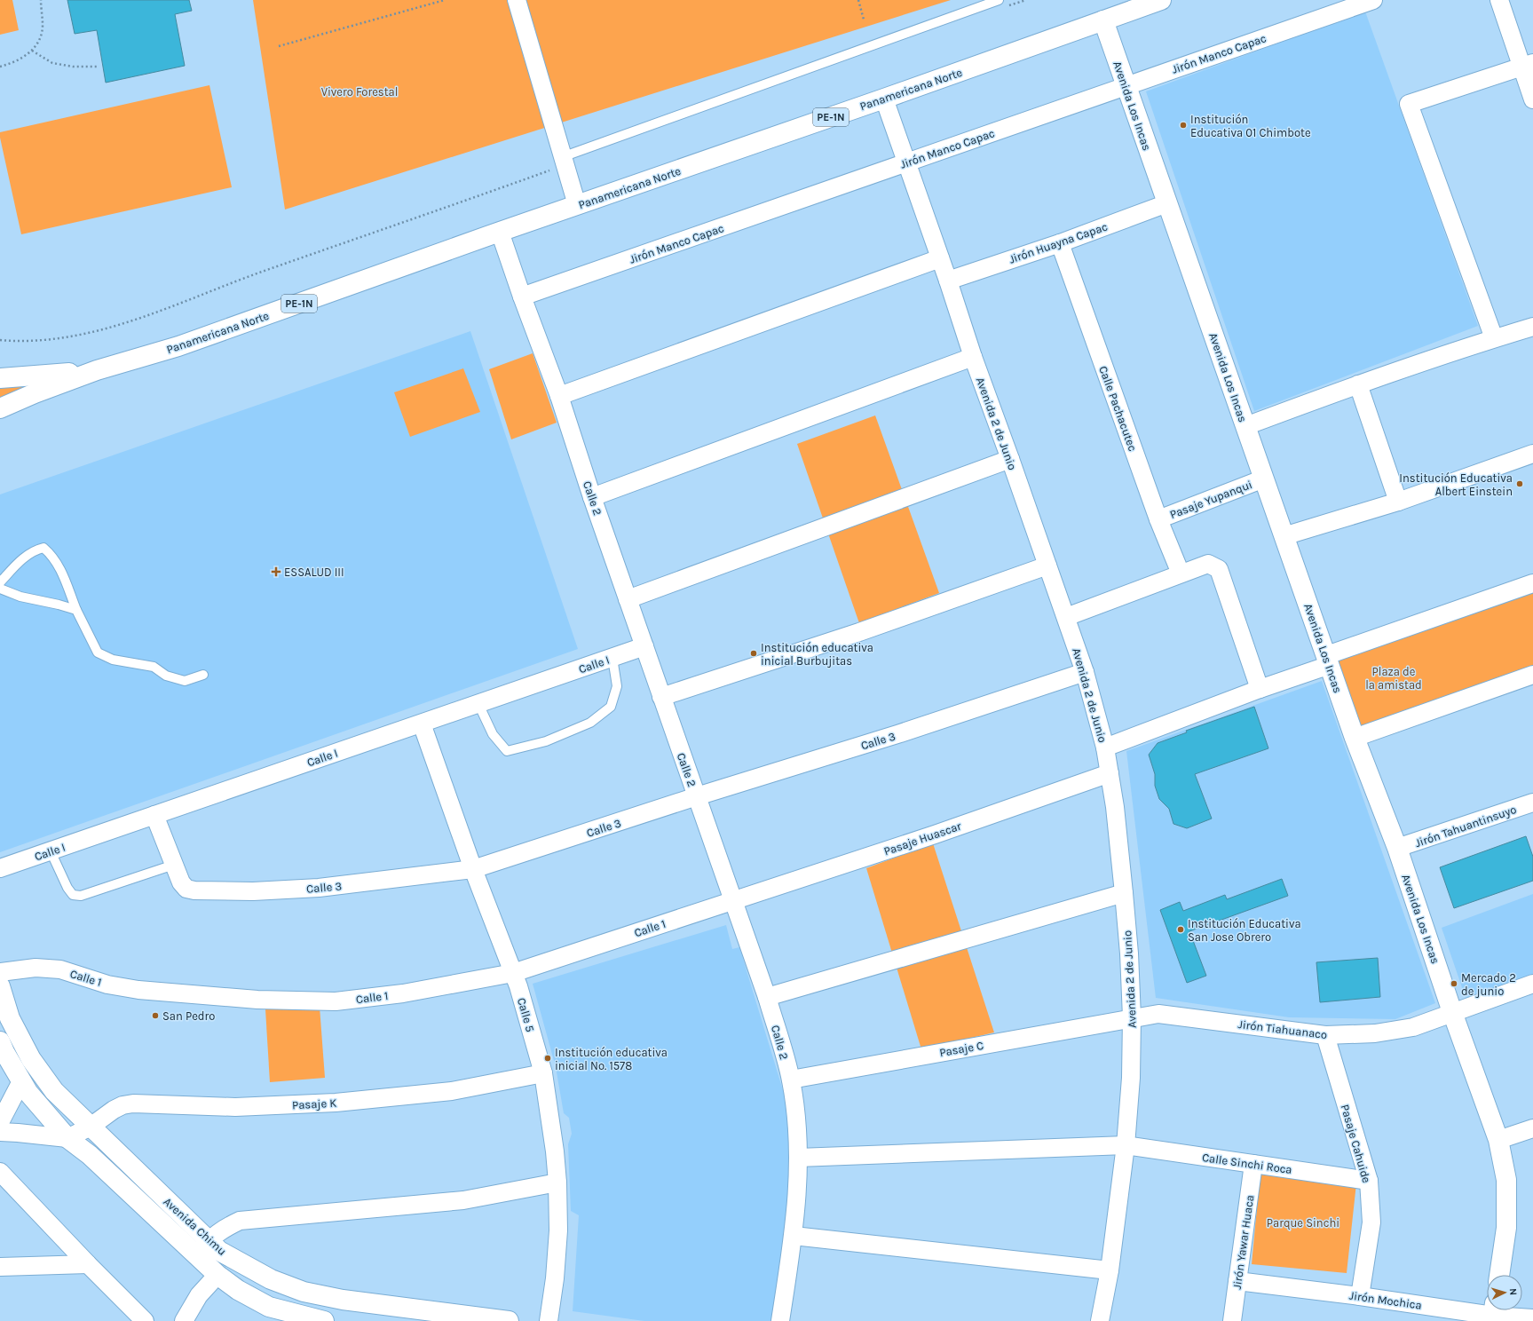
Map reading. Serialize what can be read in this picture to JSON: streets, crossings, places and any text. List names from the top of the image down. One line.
{"streets":{"main road":["Panamericana Norte","Avenida Los Incas","PE-1N","Avenida Chimu"],"street":["Jirón Manco Capac","Jirón Huayna Capac","Calle Pachacutec","Avenida 2 de Junio","Calle 2","Pasaje Yupanqui","Calle I","Calle 3","Jirón Tahuantinsuyo","Pasaje Huascar","Calle 1","Calle 5","Jirón Tiahuanaco","Pasaje C","Pasaje K","Pasaje Cahuide","Calle Sinchi Roca","Jirón Yawar Huaca","Jirón Mochica"]},"crossings":[["Jirón Manco Capac","Avenida Los Incas"],["Jirón Manco Capac","Avenida 2 de Junio"],["Jirón Manco Capac","Calle 2"],["Panamericana Norte","Avenida Los Incas"],["Panamericana Norte","Avenida 2 de Junio"],["Panamericana Norte","Calle 2"],["Avenida Los Incas","Jirón Huayna Capac"],["Avenida Los Incas","Pasaje Yupanqui"],["Avenida Los Incas","Jirón Tahuantinsuyo"],["Avenida Los Incas","Jirón Tiahuanaco"],["Jirón Huayna Capac","Calle Pachacutec"],["Jirón Huayna Capac","Avenida 2 de Junio"],["Calle Pachacutec","Pasaje Yupanqui"],["Avenida 2 de Junio","Calle 3"],["Avenida 2 de Junio","Pasaje Huascar"],["Avenida 2 de Junio","Jirón Tiahuanaco"],["Avenida 2 de Junio","Pasaje C"],["Avenida 2 de Junio","Calle Sinchi Roca"],["Calle 2","Calle I"],["Calle 2","Calle 3"],["Calle 2","Pasaje Huascar"],["Calle 2","Calle 1"],["Calle 2","Pasaje C"],["Calle 2","Calle Sinchi Roca"],["Calle I","Calle 3"],["Calle I","Calle 5"],["Calle 3","Calle 5"],["Pasaje Huascar","Calle 1"],["Calle 1","Calle 5"],["Calle 5","Pasaje K"],["Jirón Tiahuanaco","Pasaje C"],["Jirón Tiahuanaco","Pasaje Cahuide"],["Pasaje K","Avenida Chimu"],["Pasaje Cahuide","Calle Sinchi Roca"],["Pasaje Cahuide","Jirón Mochica"],["Calle Sinchi Roca","Jirón Yawar Huaca"],["Jirón Yawar Huaca","Jirón Mochica"]],"parks":["Vivero Forestal","Plaza de la amistad","Parque Sinchi"],"places":{"other":["Institución Educativa 01 Chimbote","Institución Educativa Albert Einstein","Institución educativa inicial Burbujitas","Institución Educativa San Jose Obrero","Mercado 2 de junio","San Pedro","Institución educativa inicial No. 1578"],"health":["ESSALUD III"]},"north":"right"}
